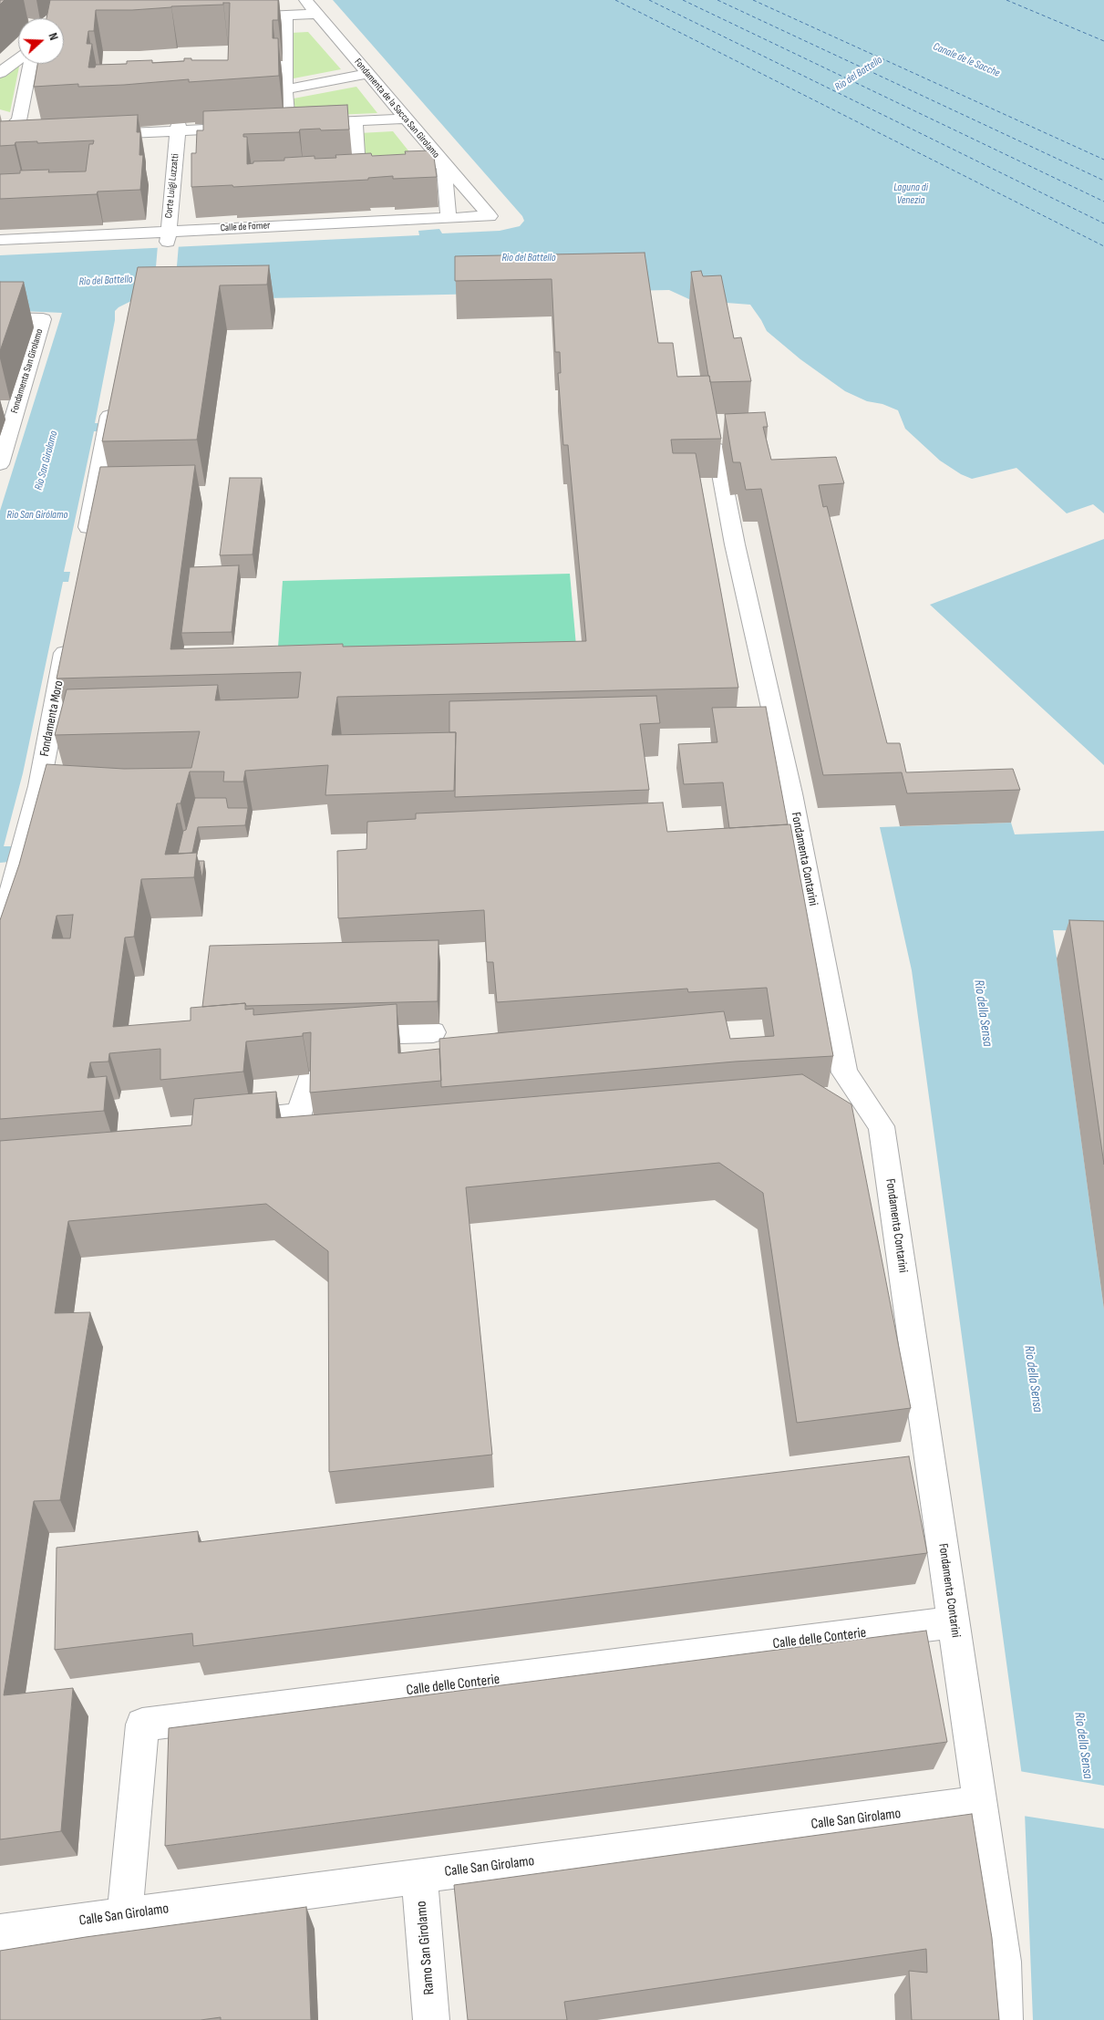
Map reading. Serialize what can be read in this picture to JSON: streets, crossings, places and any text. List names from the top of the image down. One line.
{"streets":{"street":["Fondamenta de la Sacca San Girolamo","Corte Luigi Luzzatti","Calle de Forner","Fondamenta San Girolamo","Fondamenta Moro","Fondamenta Contarini","Calle delle Conterie","Calle San Girolamo","Ramo San Girolamo"]},"crossings":[["Fondamenta de la Sacca San Girolamo","Calle de Forner"],["Corte Luigi Luzzatti","Calle de Forner"],["Fondamenta Contarini","Calle delle Conterie"],["Fondamenta Contarini","Calle San Girolamo"],["Calle delle Conterie","Calle San Girolamo"],["Calle San Girolamo","Ramo San Girolamo"]],"water":["Canale de le Sacche","Rio del Battello","Laguna di Venezia","Rio San Girolamo","Rio San Girólamo","Rio della Sensa"],"north":"right"}
